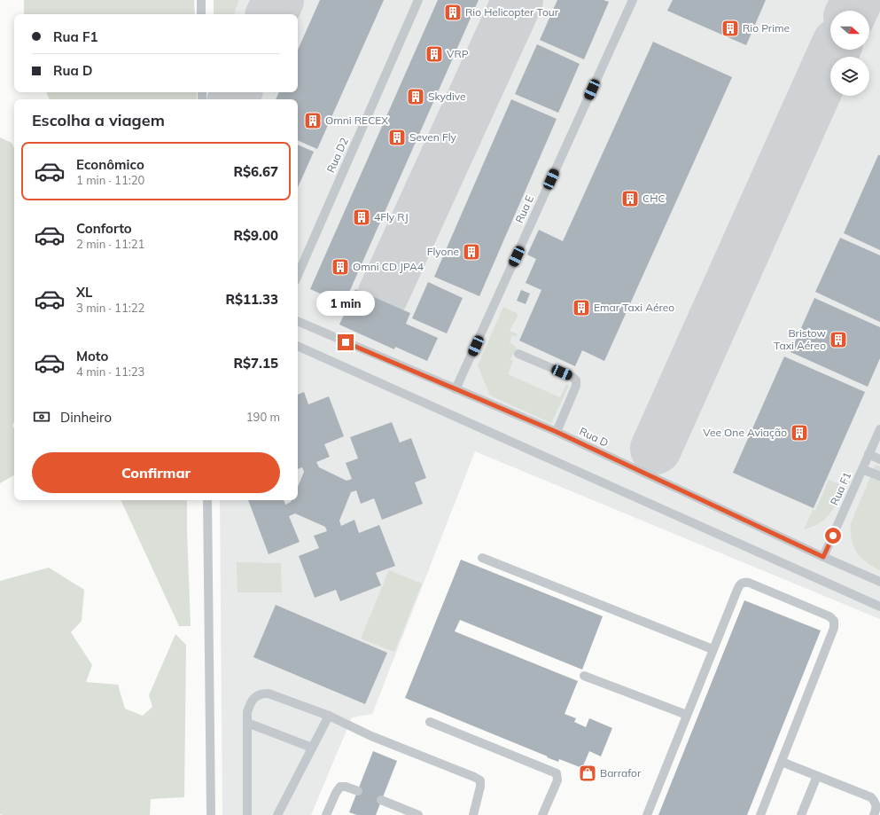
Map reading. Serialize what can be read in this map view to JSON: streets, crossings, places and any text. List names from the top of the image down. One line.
{"streets":{"lane":["Rua D2","Rua E","Rua D","Rua F1"]},"crossings":[["Rua E","Rua D"],["Rua D","Rua F1"]],"places":{"building":["Rio Helicopter Tour","Rio Prime","VRP","Skydive","Omni RECEX","Seven Fly","CHC","4Fly RJ","Flyone","Omni CD JPA4","Emar Taxi Aéreo","Bristow Taxi Aéreo","Vee One Aviação"],"shop":["Barrafor"]},"north":"right","page":{"banner":["Rua F1","Rua D"],"heading":"Escolha a viagem","list":[{"name":"Econômico","note":"1 min · 11:20","value":"R$6.67"},{"name":"Conforto","note":"2 min · 11:21","value":"R$9.00"},{"name":"XL","note":"3 min · 11:22","value":"R$11.33"},{"name":"Moto","note":"4 min · 11:23","value":"R$7.15"}],"bubble":"1 min","pay":["Dinheiro","190 m"],"buttons":"Confirmar"}}
